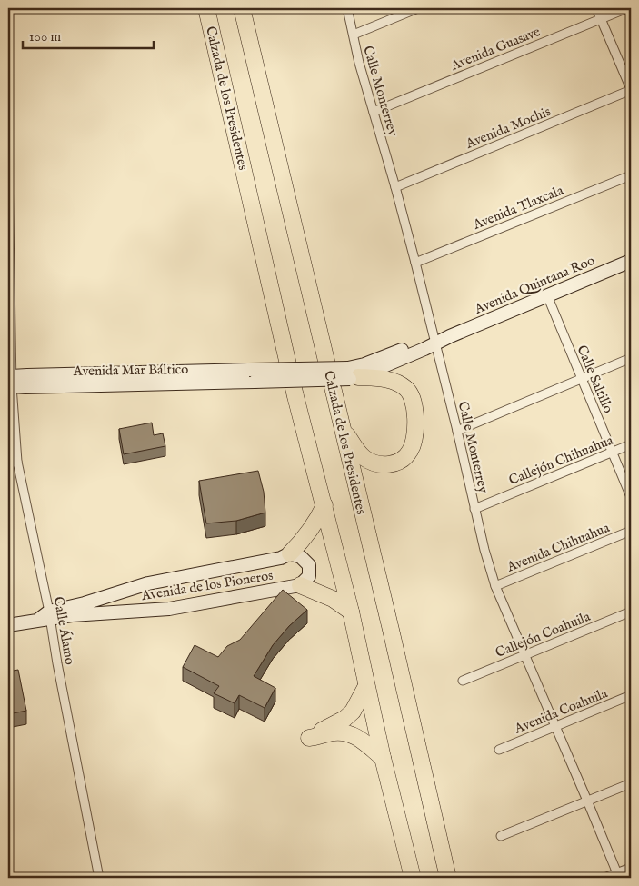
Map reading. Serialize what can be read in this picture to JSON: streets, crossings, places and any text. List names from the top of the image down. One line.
{"streets":{"highway":["Calzada de los Presidentes"],"street":["Avenida Guasave","Calle Monterrey","Avenida Mochis","Avenida Tlaxcala","Avenida Quintana Roo","Avenida Mar Báltico","Calle Saltillo","Callejón Chihuahua","Avenida Chihuahua","Avenida de los Pioneros","Calle Álamo","Callejón Coahuila","Avenida Coahuila"]},"crossings":[["Avenida Guasave","Calle Monterrey"],["Calle Monterrey","Avenida Mochis"],["Calle Monterrey","Avenida Tlaxcala"],["Calle Monterrey","Avenida Quintana Roo"],["Calle Monterrey","Callejón Chihuahua"],["Calle Monterrey","Avenida Chihuahua"],["Calle Monterrey","Callejón Coahuila"],["Calle Monterrey","Avenida Coahuila"],["Avenida Quintana Roo","Avenida Mar Báltico"],["Avenida Quintana Roo","Calle Saltillo"],["Avenida Mar Báltico","Calle Álamo"],["Calle Saltillo","Callejón Chihuahua"],["Avenida de los Pioneros","Calle Álamo"]],"scale_bar":"100 m"}
